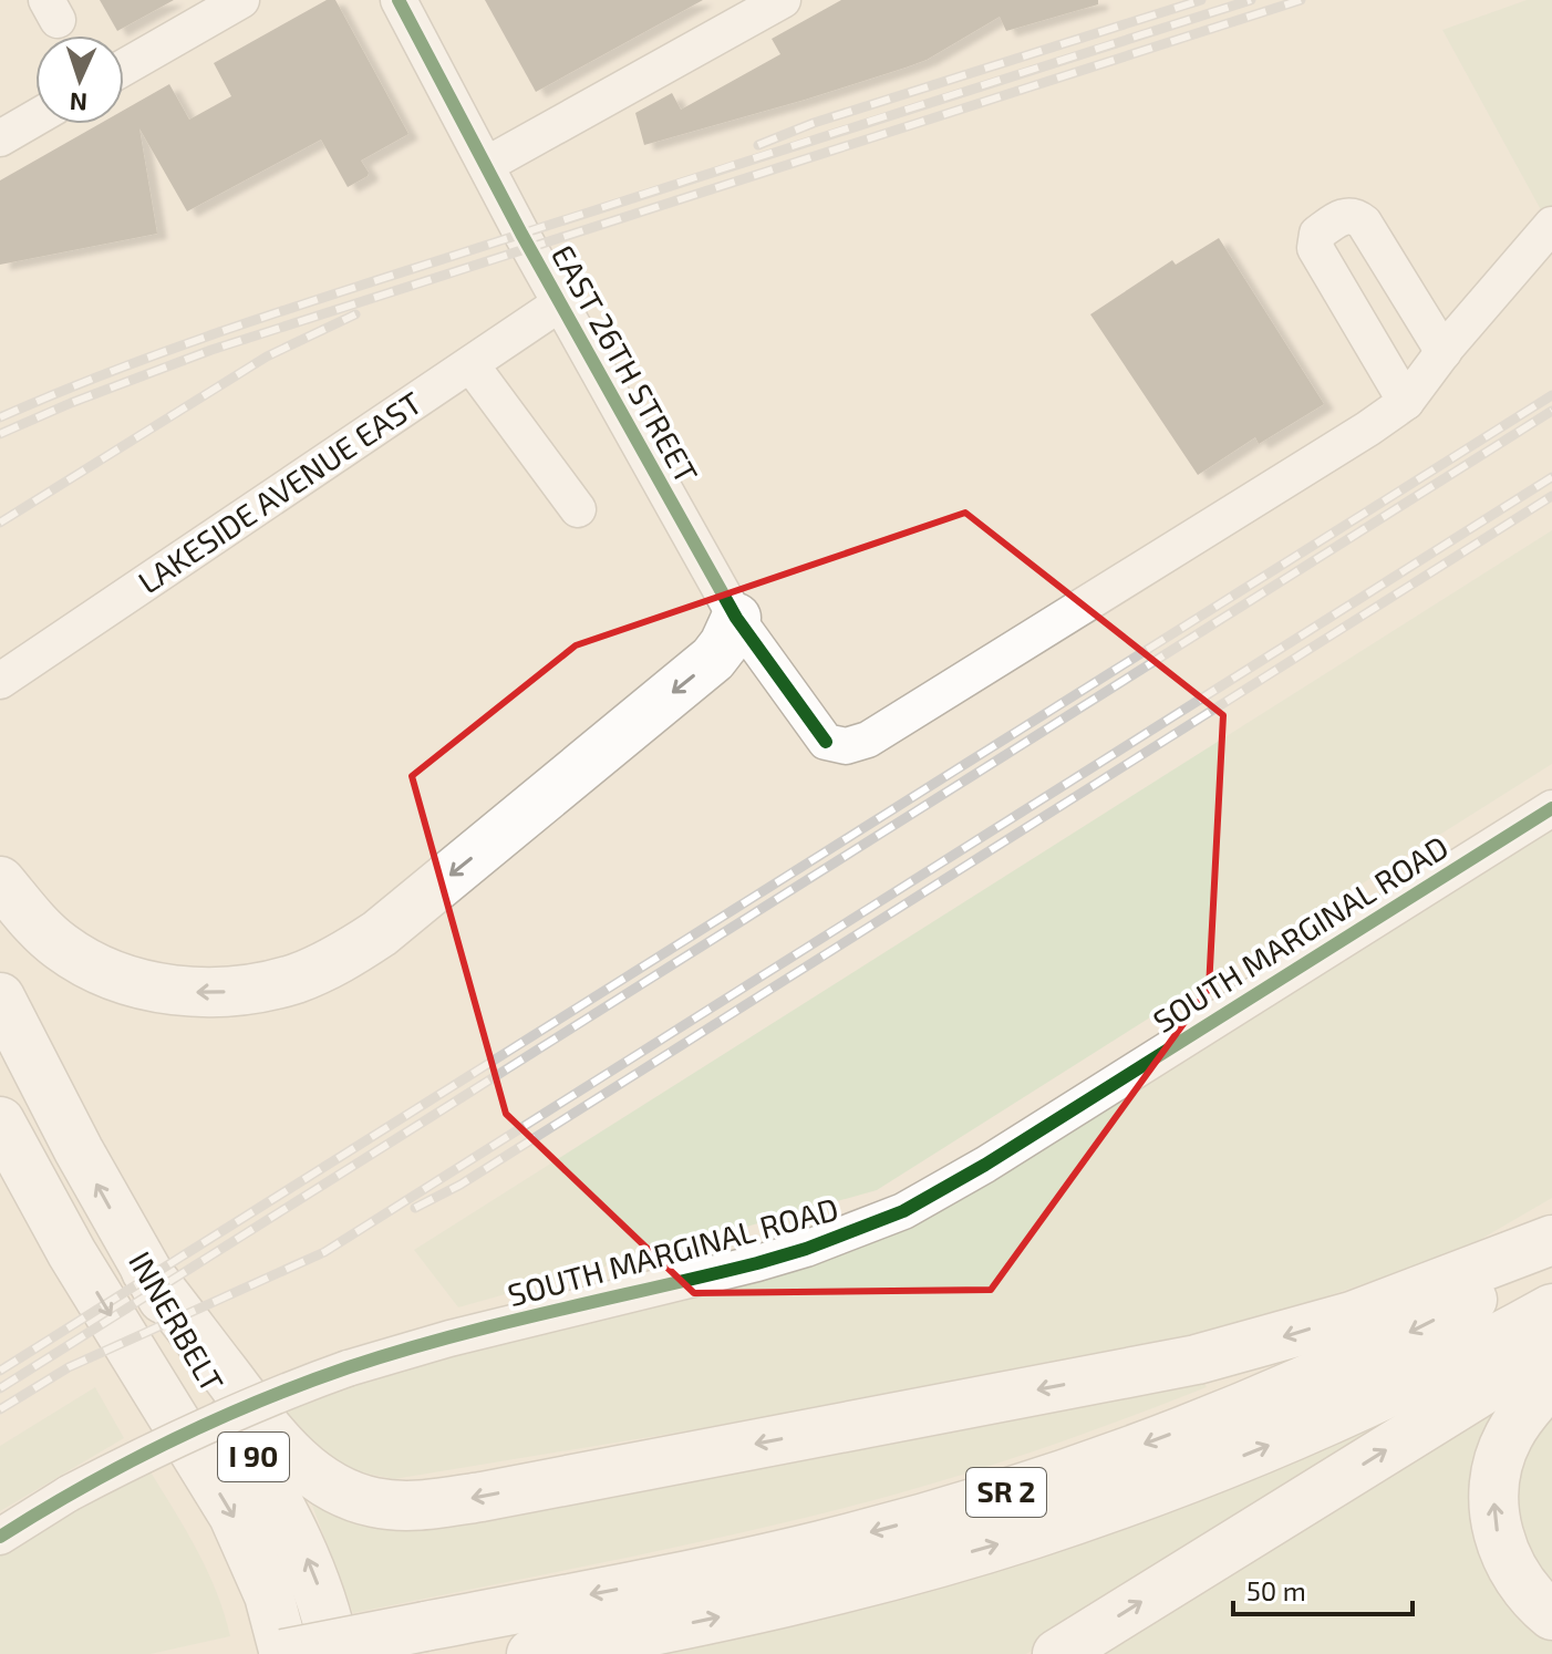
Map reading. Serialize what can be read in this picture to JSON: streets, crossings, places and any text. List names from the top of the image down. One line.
{"streets":{"highway":["INNERBELT","I 90","SR 2"],"street":["EAST 26TH STREET","LAKESIDE AVENUE EAST","SOUTH MARGINAL ROAD"]},"crossings":[["EAST 26TH STREET","LAKESIDE AVENUE EAST"],["INNERBELT","SR 2"]],"scale_bar":"50 m","north":"bottom"}
